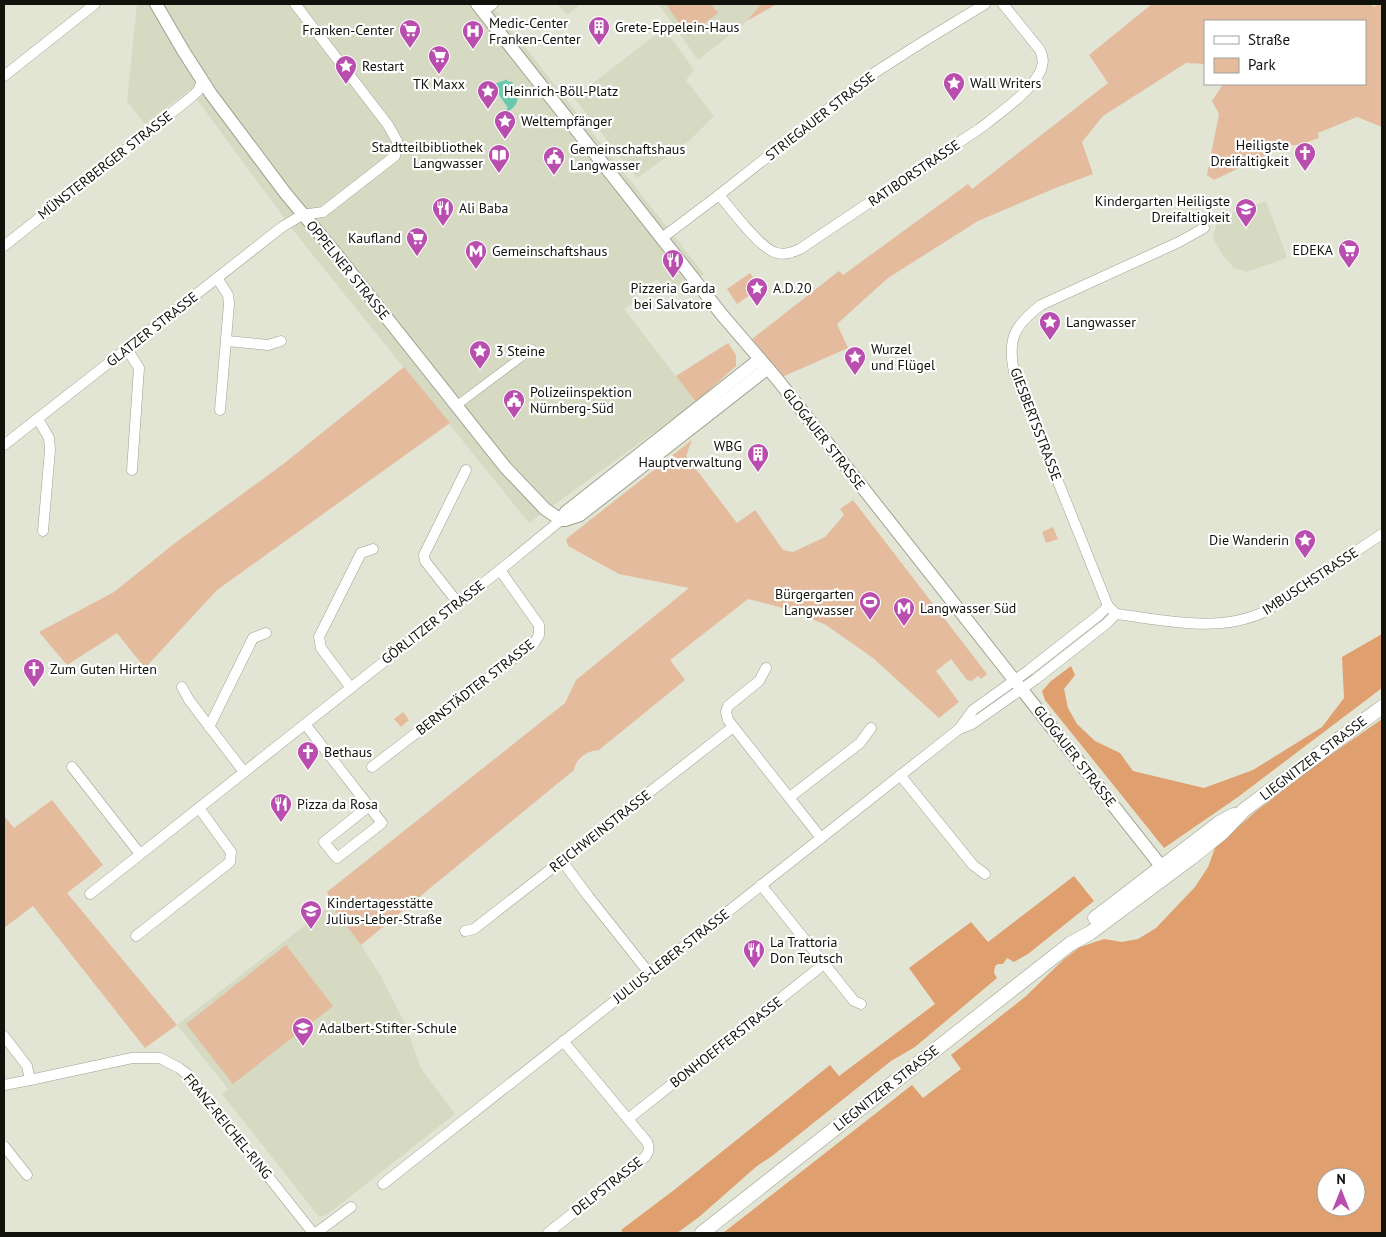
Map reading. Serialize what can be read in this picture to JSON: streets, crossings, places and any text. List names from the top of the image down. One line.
{"streets":{"main road":["LIEGNITZER STRASSE"],"street":["STRIEGAUER STRASSE","MÜNSTERBERGER STRASSE","RATIBORSTRASSE","OPPELNER STRASSE","GLATZER STRASSE","GIESBERTSSTRASSE","GLOGAUER STRASSE","IMBUSCHSTRASSE","GÖRLITZER STRASSE","BERNSTÄDTER STRASSE","REICHWEINSTRASSE","JULIUS-LEBER-STRASSE","BONHOEFFERSTRASSE","FRANZ-REICHEL-RING","DELPSTRASSE"]},"crossings":[["STRIEGAUER STRASSE","RATIBORSTRASSE"],["STRIEGAUER STRASSE","GLOGAUER STRASSE"],["MÜNSTERBERGER STRASSE","OPPELNER STRASSE"],["OPPELNER STRASSE","GLATZER STRASSE"],["OPPELNER STRASSE","GÖRLITZER STRASSE"],["GLOGAUER STRASSE","GÖRLITZER STRASSE"],["GLOGAUER STRASSE","LIEGNITZER STRASSE"],["GLOGAUER STRASSE","JULIUS-LEBER-STRASSE"],["GÖRLITZER STRASSE","BERNSTÄDTER STRASSE"],["JULIUS-LEBER-STRASSE","DELPSTRASSE"],["BONHOEFFERSTRASSE","DELPSTRASSE"]],"places":{"building":["Grete-Eppelein-Haus","WBG Hauptverwaltung"],"supermarket":["Franken-Center","TK Maxx","Kaufland","EDEKA"],"hospital":["Medic-Center Franken-Center"],"place":["Restart","Wall Writers","Heinrich-Böll-Platz","Weltempfänger","A.D.20","Langwasser","3 Steine","Wurzel und Flügel","Die Wanderin"],"church":["Heiligste Dreifaltigkeit","Zum Guten Hirten","Bethaus"],"library":["Stadtteilbibliothek Langwasser"],"public building":["Gemeinschaftshaus Langwasser","Polizeiinspektion Nürnberg-Süd"],"restaurant":["Ali Baba","Pizzeria Garda bei Salvatore","Pizza da Rosa","La Trattoria Don Teutsch"],"school or university":["Kindergarten Heiligste Dreifaltigkeit","Kindertagesstätte Julius-Leber-Straße","Adalbert-Stifter-Schule"],"metro station":["Gemeinschaftshaus","Langwasser Süd"],"sports":["Bürgergarten Langwasser"]},"legend":["Straße","Park"],"north":"top"}
